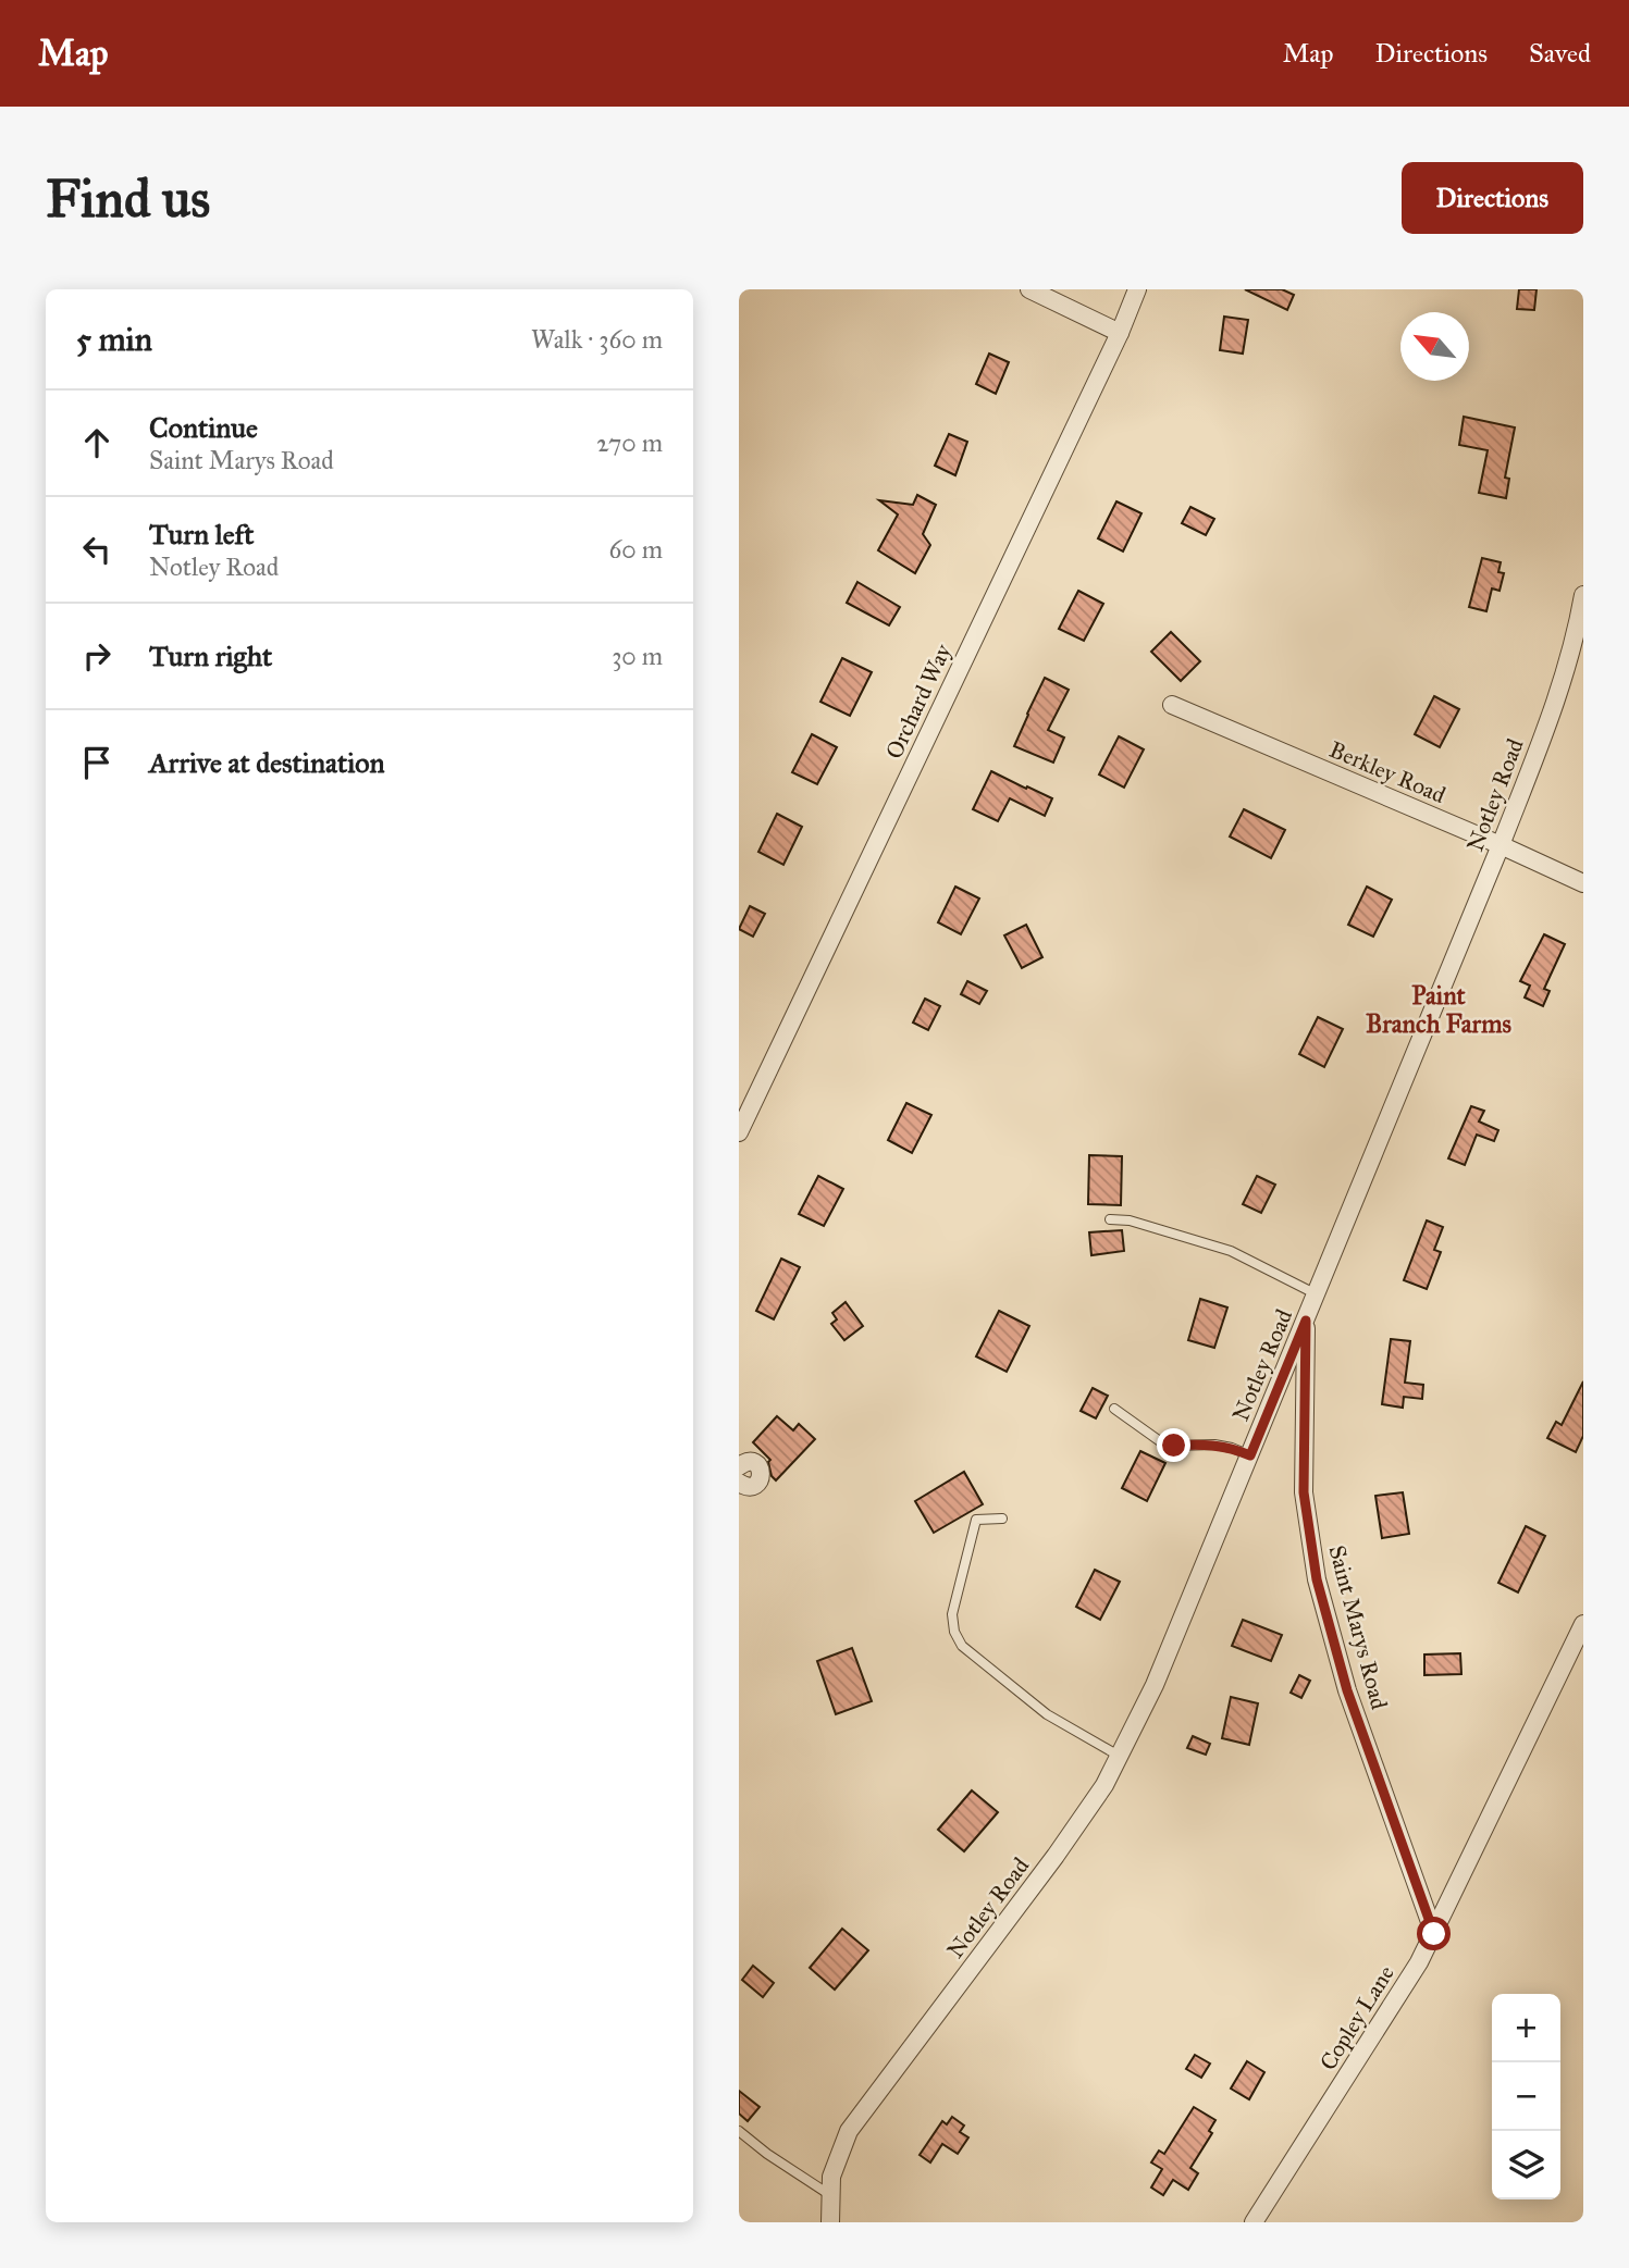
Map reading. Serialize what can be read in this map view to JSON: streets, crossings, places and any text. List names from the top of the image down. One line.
{"streets":{"street":["Orchard Way","Berkley Road","Notley Road","Saint Marys Road","Copley Lane"]},"crossings":[["Berkley Road","Notley Road"],["Notley Road","Saint Marys Road"],["Saint Marys Road","Copley Lane"]],"districts":["Paint Branch Farms"],"north":"top left","page":{"header":"Map","nav":["Map","Directions","Saved"],"buttons":"Directions","title":"Find us","heading":["5 min","Walk · 360 m"],"list":[["Continue","Saint Marys Road","270 m"],["Turn left","Notley Road","60 m"],["Turn right","30 m"],"Arrive at destination"],"map_buttons":["+","−"]}}
